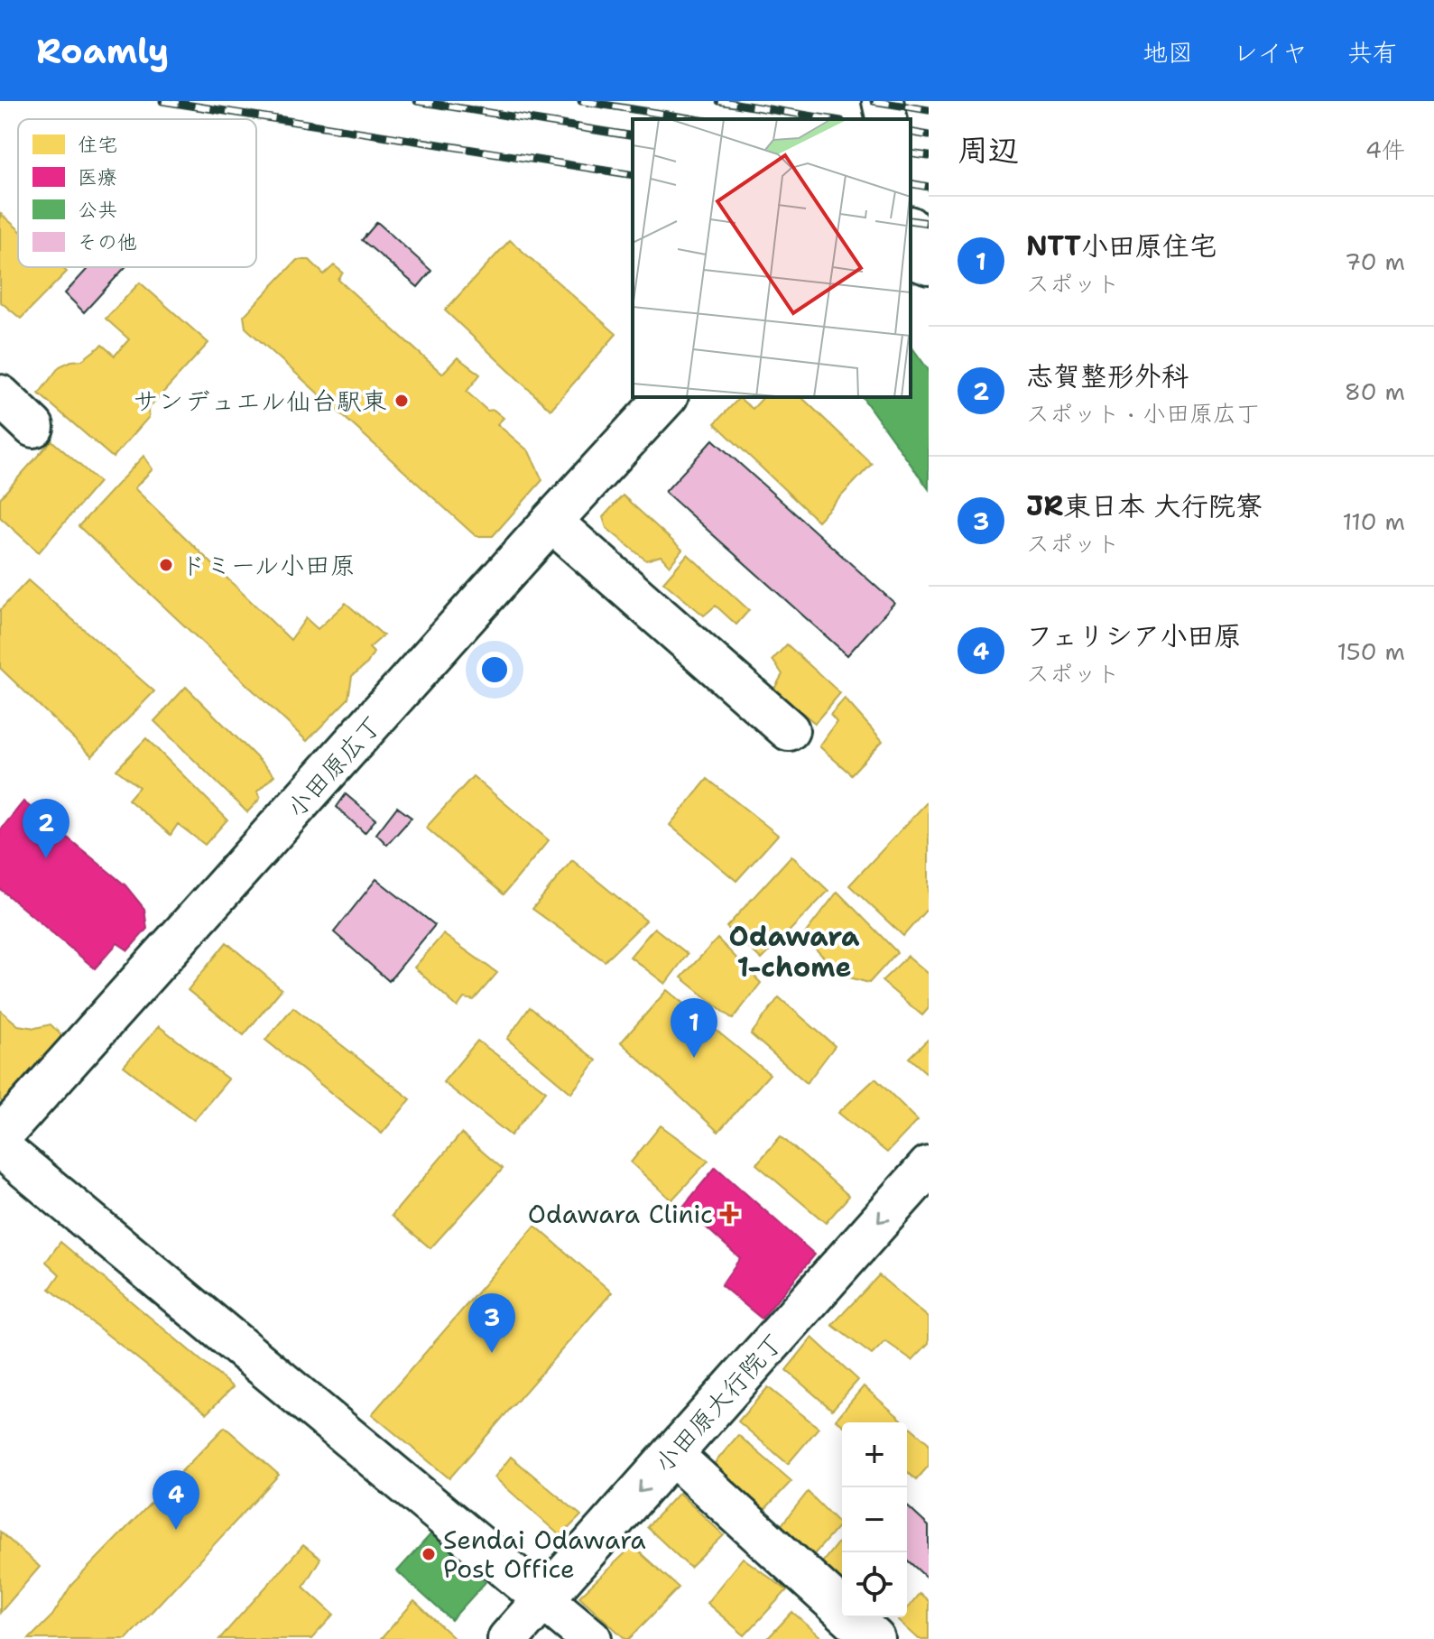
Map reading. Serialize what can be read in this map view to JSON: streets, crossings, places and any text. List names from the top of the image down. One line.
{"streets":{"street":["小田原広丁","小田原大行院丁"]},"one_way":["小田原大行院丁"],"districts":["Odawara 1-chome"],"places":{"other":["サンデュエル仙台駅東","ドミール小田原","Sendai Odawara Post Office"],"health":["Odawara Clinic"]},"legend":["住宅","医療","公共","その他"],"page":{"header":"Roamly","nav":["地図","レイヤ","共有"],"heading":["周辺","4件"],"list":[{"mark":"1","name":"NTT小田原住宅","note":"スポット","value":"70 m"},{"mark":"2","name":"志賀整形外科","note":"スポット · 小田原広丁","value":"80 m"},{"mark":"3","name":"JR東日本 大行院寮","note":"スポット","value":"110 m"},{"mark":"4","name":"フェリシア小田原","note":"スポット","value":"150 m"}],"pins":["2","1","3","4"],"map_buttons":["+","−"]}}
